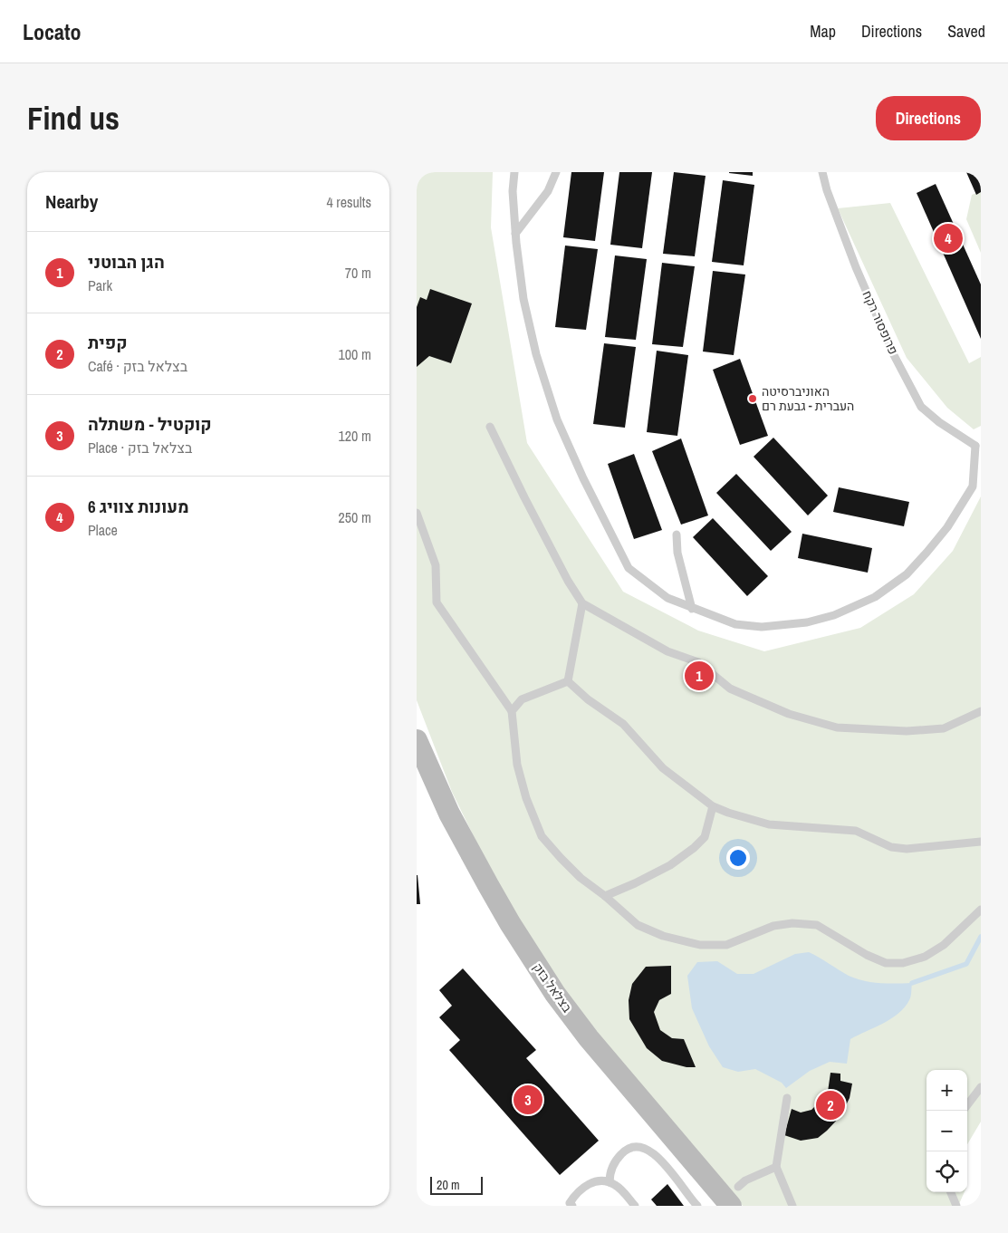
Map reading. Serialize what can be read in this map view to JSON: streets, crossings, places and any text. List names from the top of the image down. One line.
{"streets":{"street":["בצלאל בזק"],"lane":["פרופסור רקח"]},"places":["האוניברסיטה העברית - גבעת רם"],"scale_bar":"20 m","page":{"header":"Locato","nav":["Map","Directions","Saved"],"buttons":"Directions","title":"Find us","heading":["Nearby","4 results"],"pins":["4","1","3","2"],"list":[{"mark":"1","name":"הגן הבוטני","note":"Park","value":"70 m"},{"mark":"2","name":"קפית","note":"Café · בצלאל בזק","value":"100 m"},{"mark":"3","name":"קוקטיל - משתלה","note":"Place · בצלאל בזק","value":"120 m"},{"mark":"4","name":"מעונות צוויג 6","note":"Place","value":"250 m"}],"map_buttons":["+","−"],"scale":"20 m"}}
